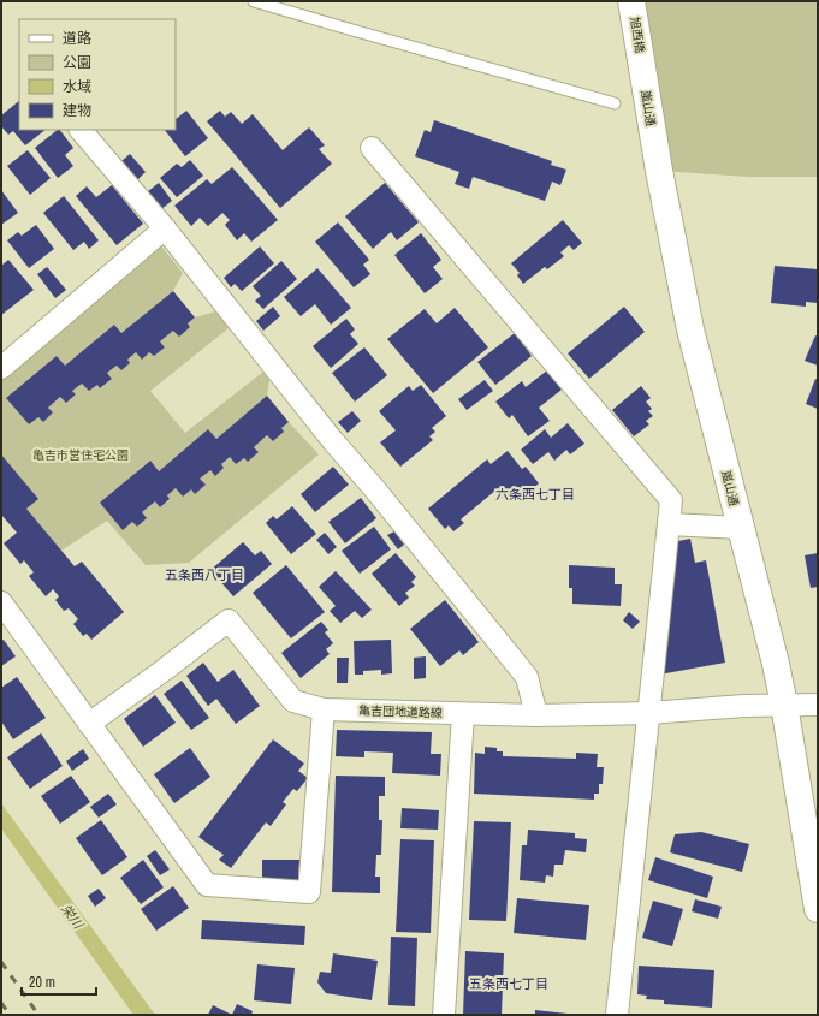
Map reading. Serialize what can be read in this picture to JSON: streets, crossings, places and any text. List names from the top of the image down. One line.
{"streets":{"street":["旭西橋","嵐山通","亀吉団地道路線"]},"crossings":[["旭西橋","嵐山通"],["嵐山通","亀吉団地道路線"]],"districts":["六条西七丁目","五条西八丁目","五条西七丁目"],"water":["栄川"],"parks":["亀吉市営住宅公園"],"legend":["道路","公園","水域","建物"],"scale_bar":"20 m"}
